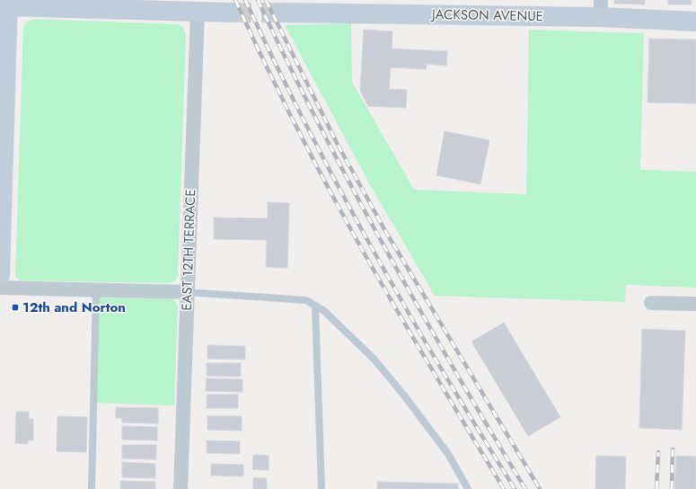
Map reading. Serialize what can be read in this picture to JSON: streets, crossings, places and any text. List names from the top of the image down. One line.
{"streets":{"street":["JACKSON AVENUE","EAST 12TH TERRACE"]},"places":{"transit":["12th and Norton"]}}
